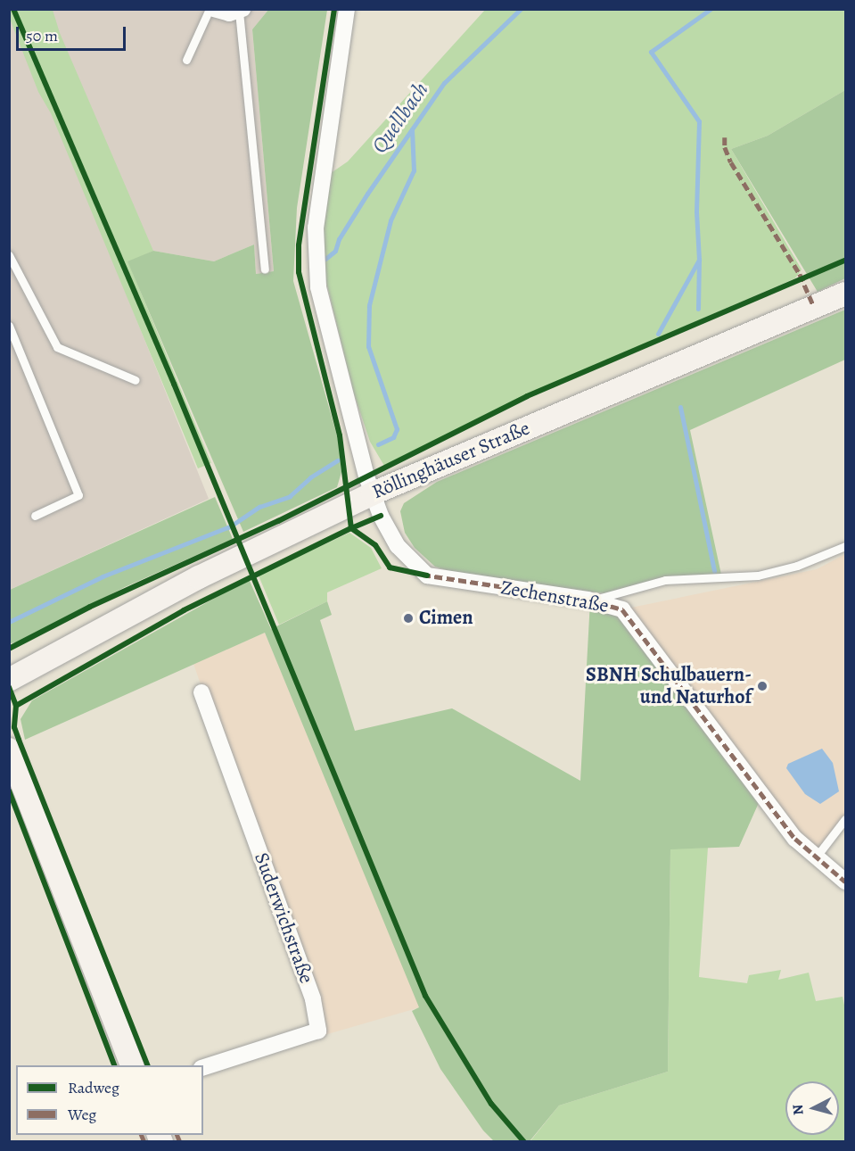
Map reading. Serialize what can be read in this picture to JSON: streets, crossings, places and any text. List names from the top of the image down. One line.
{"streets":{"main road":["Röllinghäuser Straße"],"street":["Zechenstraße","Suderwichstraße"]},"crossings":[["Röllinghäuser Straße","Zechenstraße"]],"water":["Quellbach"],"places":["Cimen","SBNH Schulbauern- und Naturhof"],"legend":["Radweg","Weg"],"scale_bar":"50 m","north":"left"}
